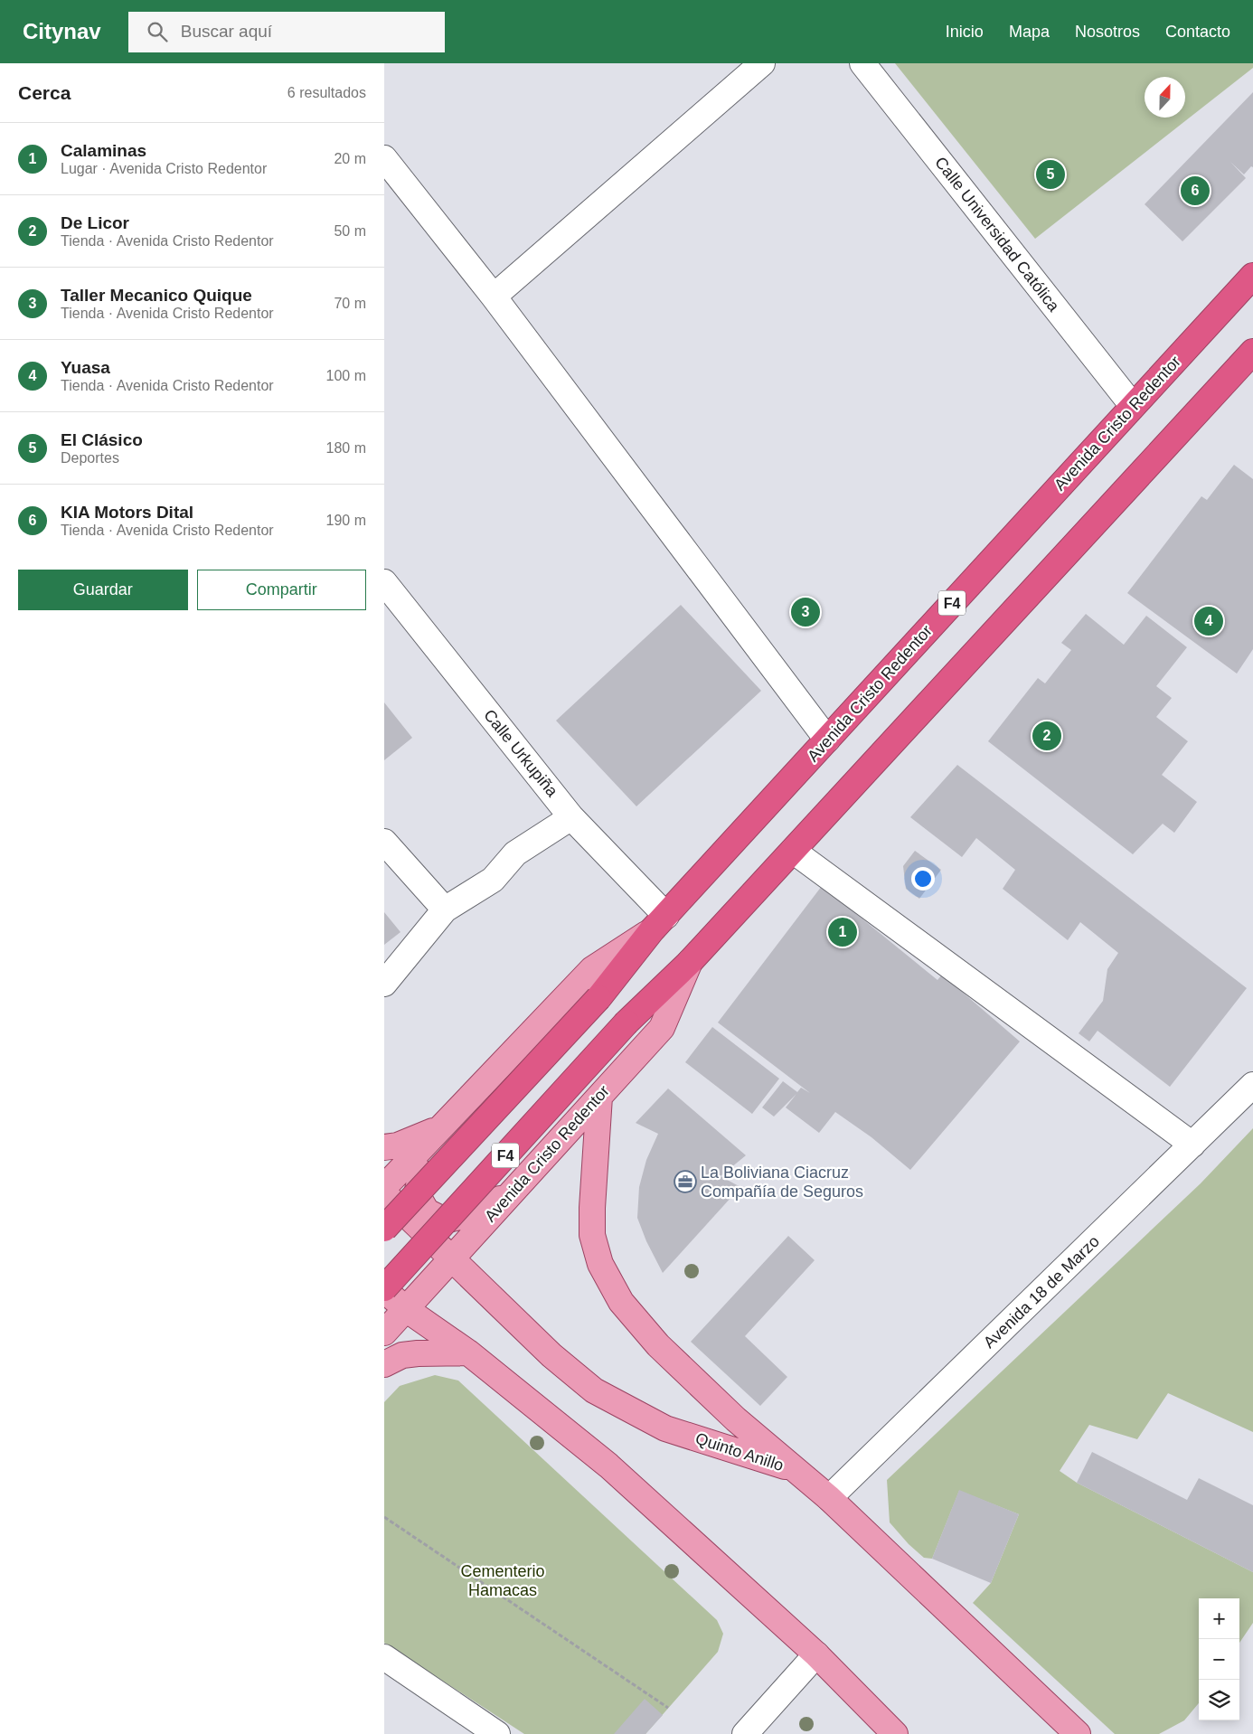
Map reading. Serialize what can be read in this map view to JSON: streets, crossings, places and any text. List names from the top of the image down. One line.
{"streets":{"highway":["Avenida Cristo Redentor","F4"],"main road":["Quinto Anillo"],"street":["Calle Universidad Católica","Calle Urkupiña","Avenida 18 de Marzo"]},"crossings":[["Calle Universidad Católica","Avenida Cristo Redentor"],["Avenida Cristo Redentor","Calle Urkupiña"],["Avenida Cristo Redentor","Quinto Anillo"],["Avenida 18 de Marzo","Quinto Anillo"]],"parks":["Cementerio Hamacas"],"places":{"office":["La Boliviana Ciacruz Compañía de Seguros"]},"north":"top","page":{"header":"Citynav","search":"Buscar aquí","nav":["Inicio","Mapa","Nosotros","Contacto"],"heading":["Cerca","6 resultados"],"list":[{"mark":"1","name":"Calaminas","note":"Lugar · Avenida Cristo Redentor","value":"20 m"},{"mark":"2","name":"De Licor","note":"Tienda · Avenida Cristo Redentor","value":"50 m"},{"mark":"3","name":"Taller Mecanico Quique","note":"Tienda · Avenida Cristo Redentor","value":"70 m"},{"mark":"4","name":"Yuasa","note":"Tienda · Avenida Cristo Redentor","value":"100 m"},{"mark":"5","name":"El Clásico","note":"Deportes","value":"180 m"},{"mark":"6","name":"KIA Motors Dital","note":"Tienda · Avenida Cristo Redentor","value":"190 m"}],"pins":["5","6","3","4","2","1"],"buttons":["Guardar","Compartir"],"map_buttons":["+","−"]}}
